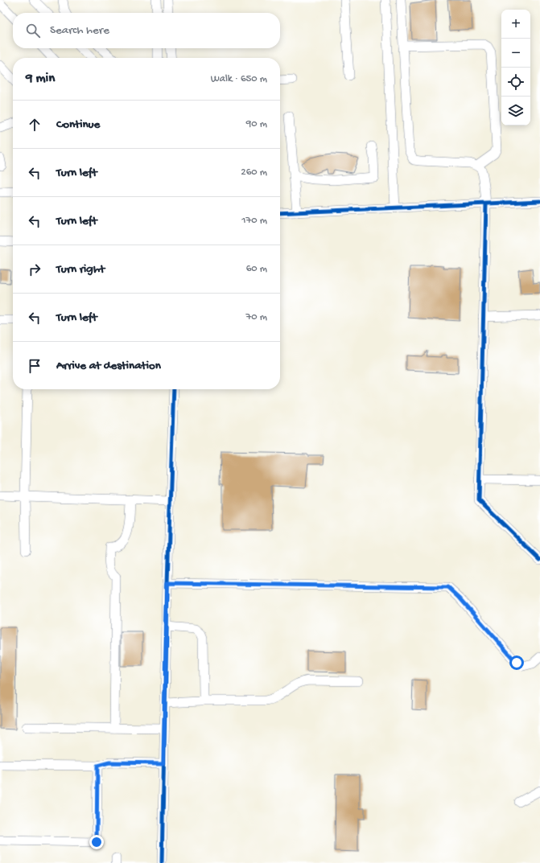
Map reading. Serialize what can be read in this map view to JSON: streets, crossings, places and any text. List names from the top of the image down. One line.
{"page":{"map_buttons":["+","−"],"search":"Search here","heading":["9 min","Walk · 650 m"],"list":[["Continue","90 m"],["Turn left","260 m"],["Turn left","170 m"],["Turn right","60 m"],["Turn left","70 m"],"Arrive at destination"]}}
